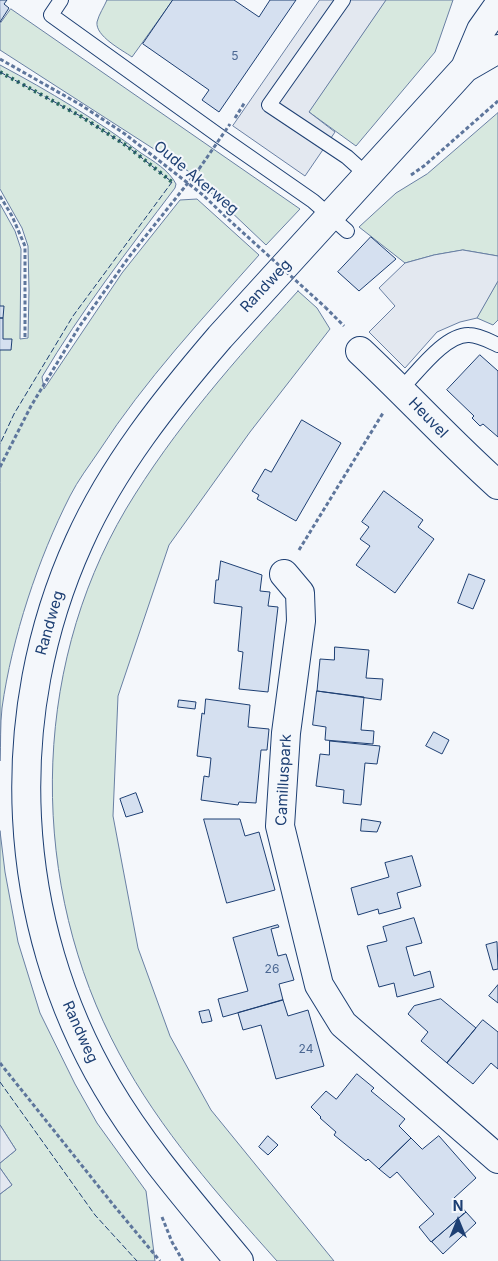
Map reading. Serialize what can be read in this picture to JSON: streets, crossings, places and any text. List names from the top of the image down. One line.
{"streets":{"main road":["Randweg","Heuvel","Camilluspark"],"path":["Oude Akerweg"]},"house_numbers":["5","26","24"],"north":"top"}
